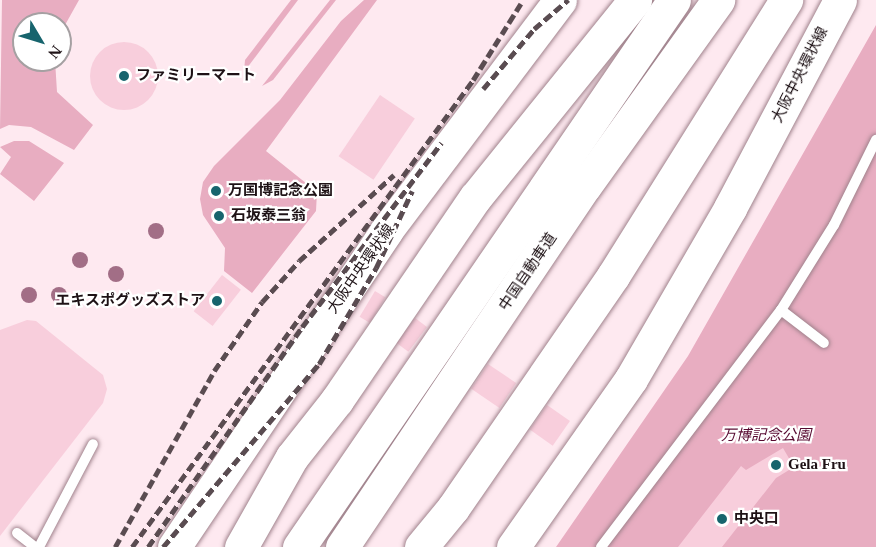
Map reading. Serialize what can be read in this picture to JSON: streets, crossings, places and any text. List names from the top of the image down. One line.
{"streets":{"main road":["大阪中央環状線","中国自動車道"]},"parks":["万博記念公園"],"places":["ファミリーマート","万国博記念公園","石坂泰三翁","エキスポグッズストア","Gela Fru","中央口"],"north":"bottom right"}
